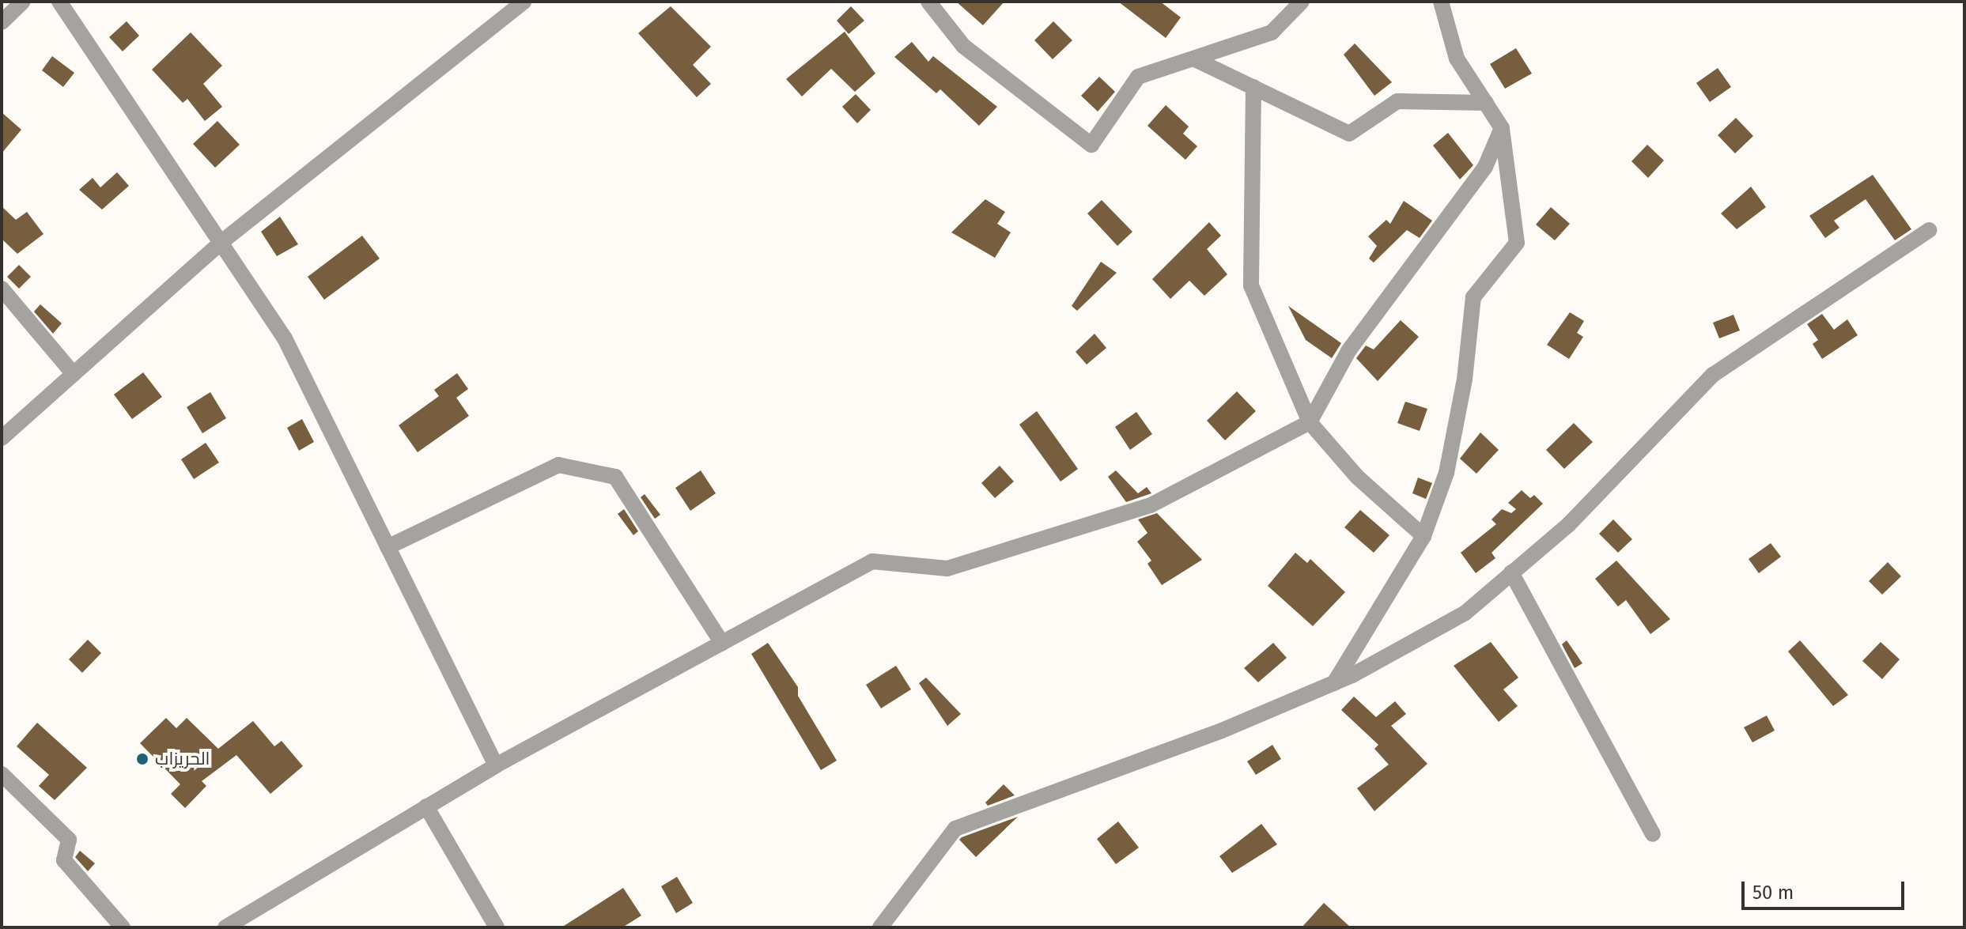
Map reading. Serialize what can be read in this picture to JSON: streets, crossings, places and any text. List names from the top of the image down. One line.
{"places":["الحريزاب"],"scale_bar":"50 m"}
